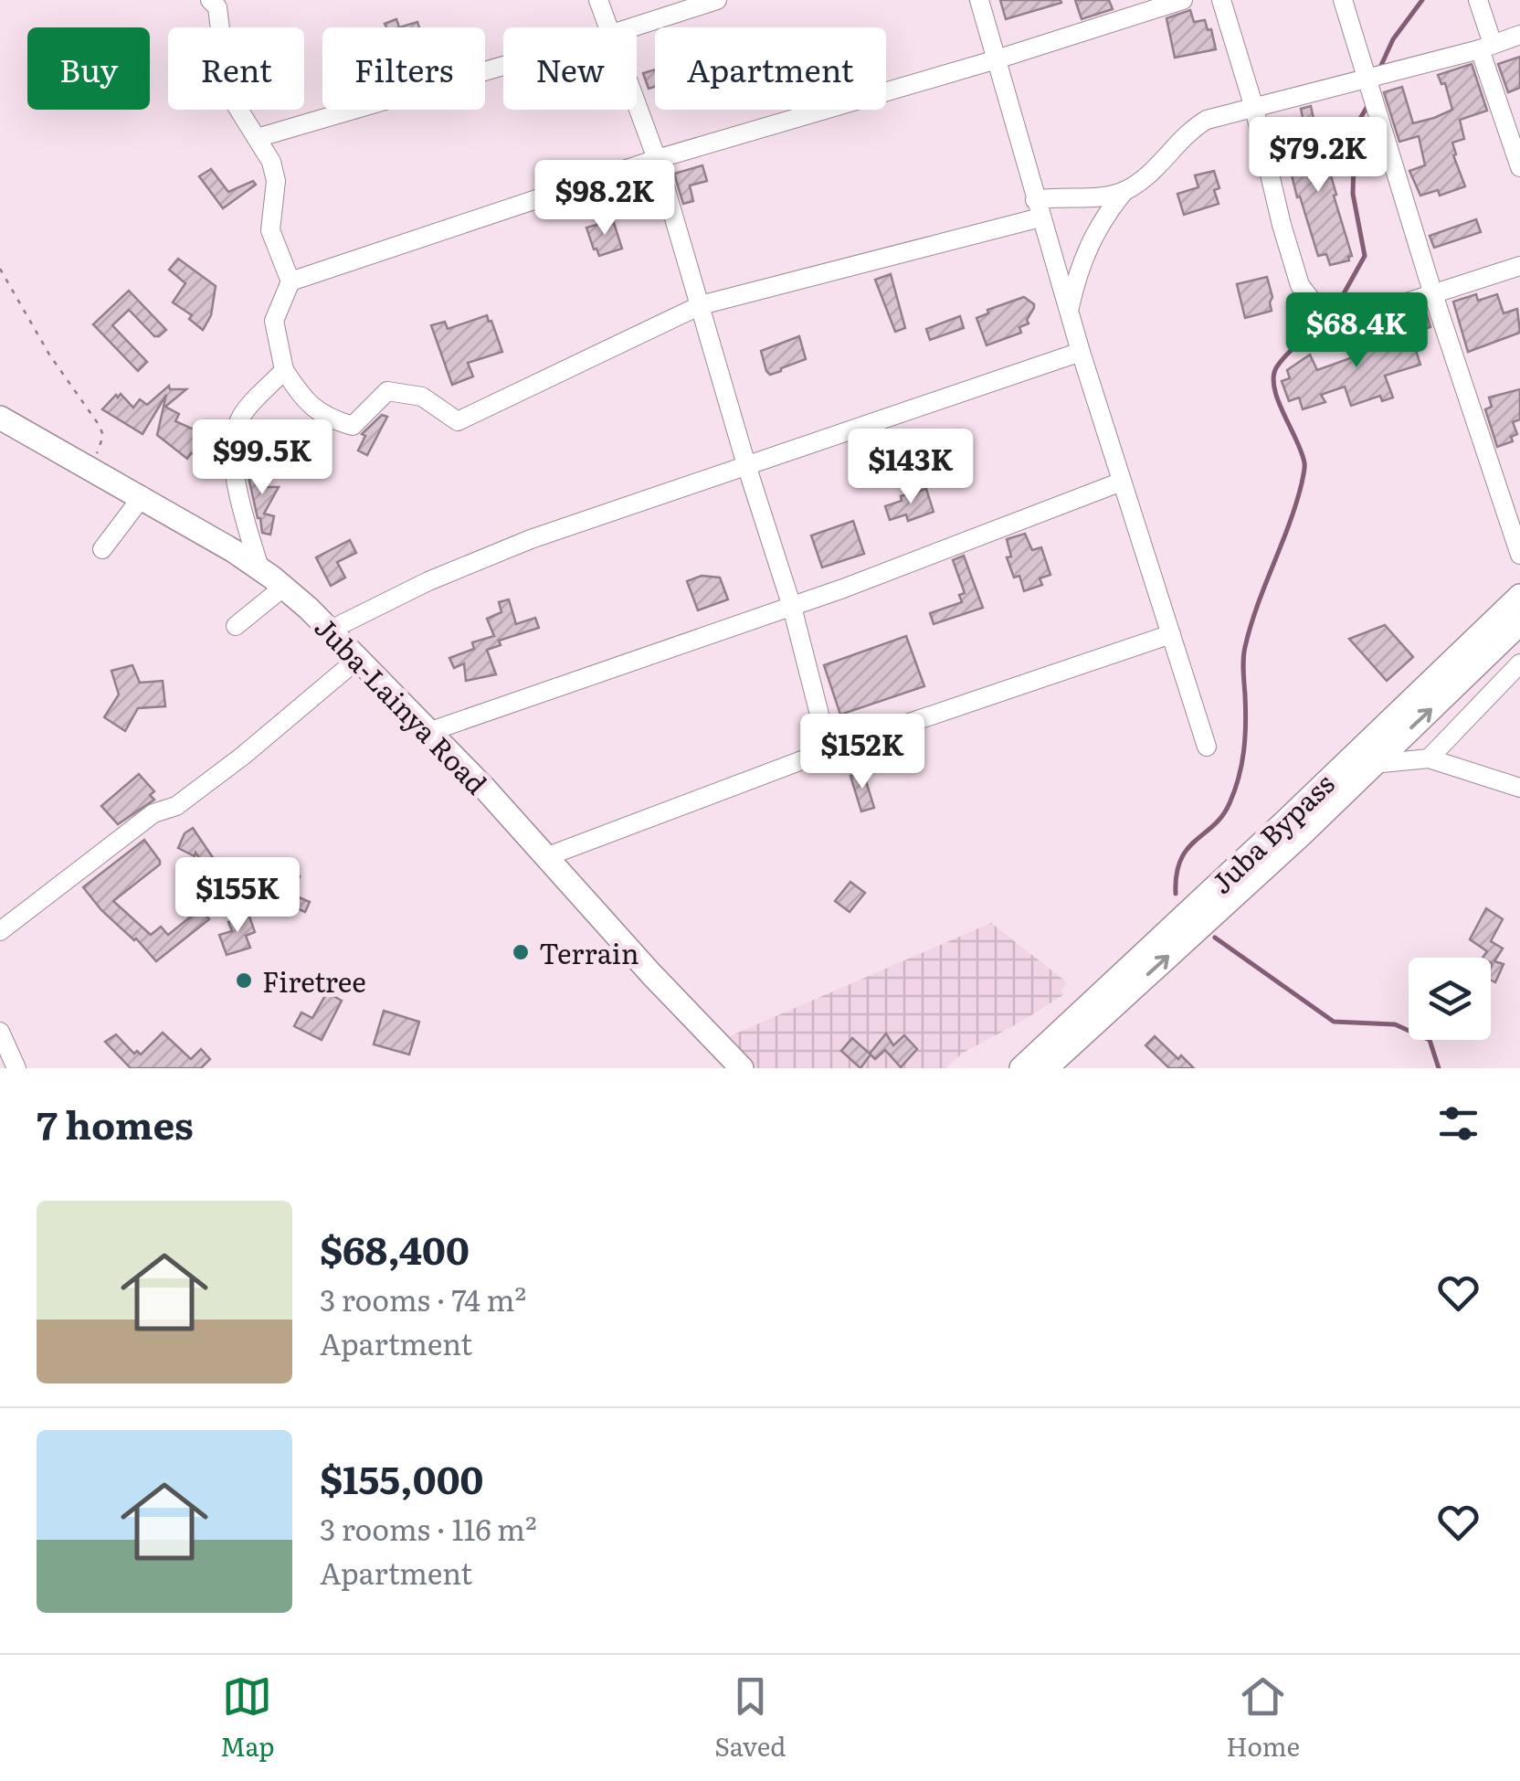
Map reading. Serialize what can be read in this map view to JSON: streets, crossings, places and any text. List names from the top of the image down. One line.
{"streets":{"main road":["Juba-Lainya Road","Juba Bypass"]},"places":["Terrain","Firetree"],"page":{"chip":["Buy","Rent","Filters","New","Apartment"],"price":["$79.2K","$98.2K","$68.4K","$99.5K","$143K","$152K","$155K"],"heading":"7 homes","list":[{"name":"$68,400","note":"3 rooms · 74 m² · Apartment"},{"name":"$155,000","note":"3 rooms · 116 m² · Apartment"}],"tabs":["Map","Saved","Home"]}}
